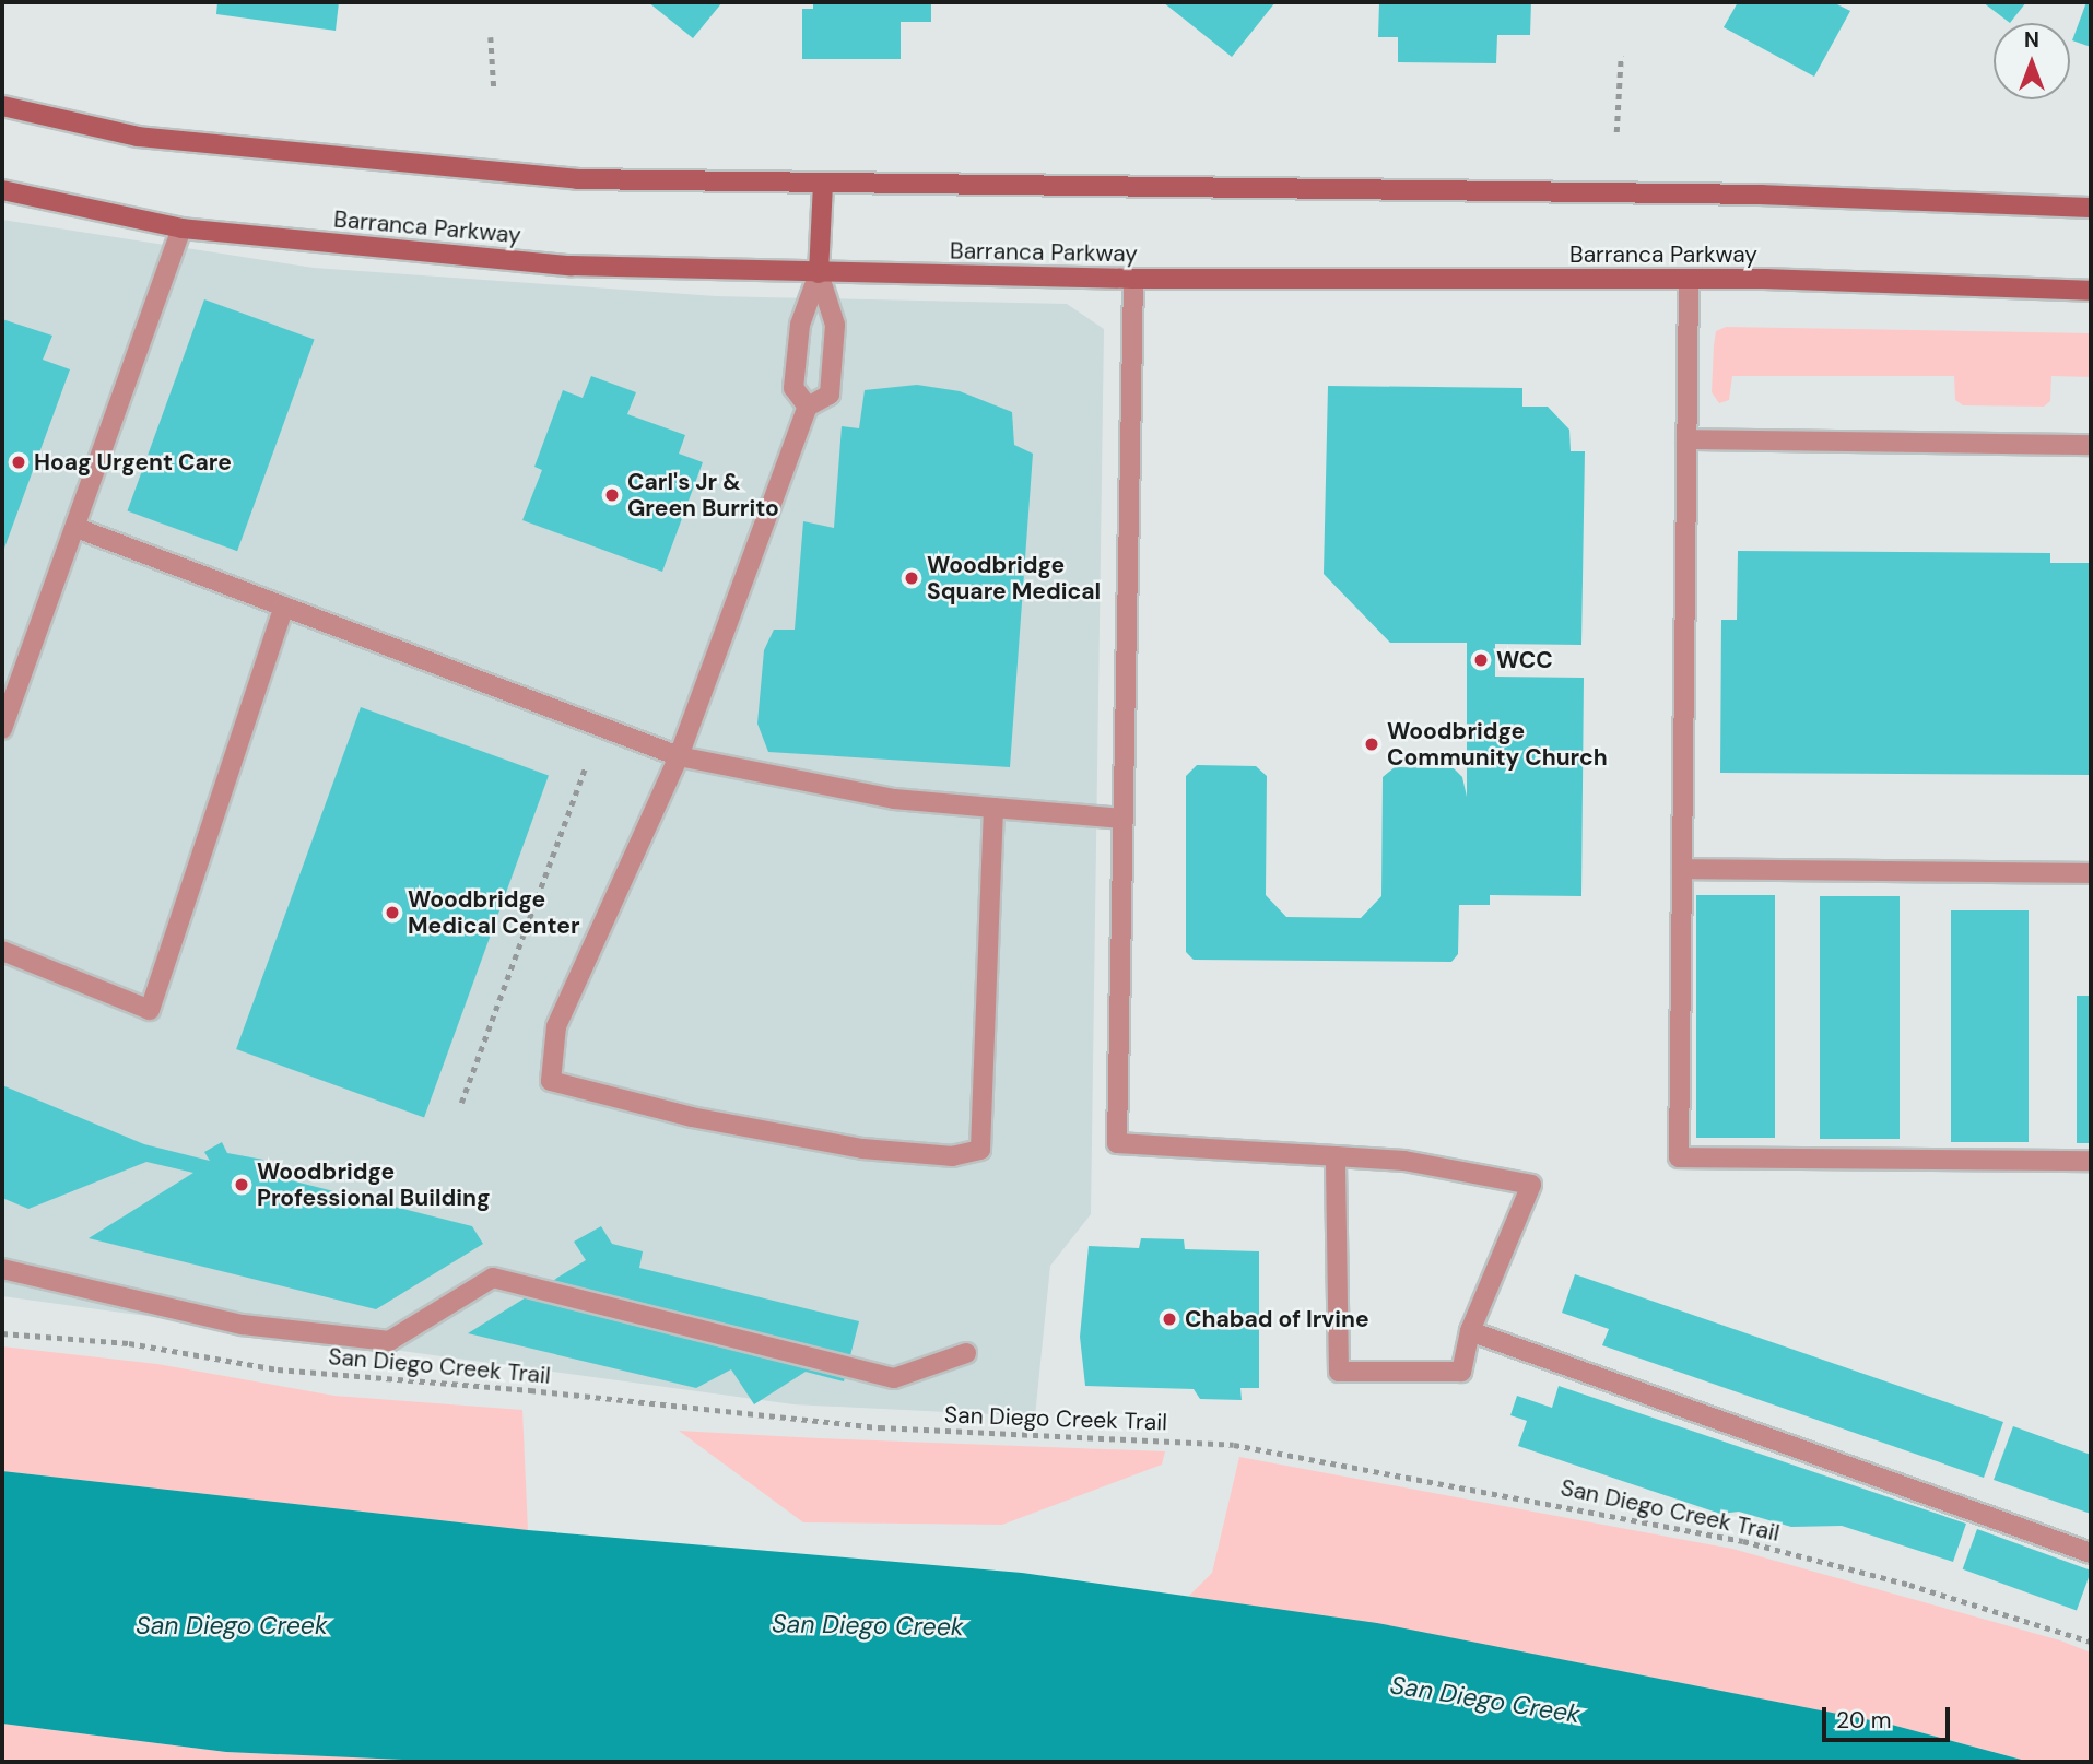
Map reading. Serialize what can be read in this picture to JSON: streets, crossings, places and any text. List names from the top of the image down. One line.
{"streets":{"main road":["Barranca Parkway"],"path":["San Diego Creek Trail"]},"water":["San Diego Creek"],"places":["Hoag Urgent Care","Carl's Jr & Green Burrito","Woodbridge Square Medical","WCC","Woodbridge Community Church","Woodbridge Medical Center","Woodbridge Professional Building","Chabad of Irvine"],"scale_bar":"20 m","north":"top"}
